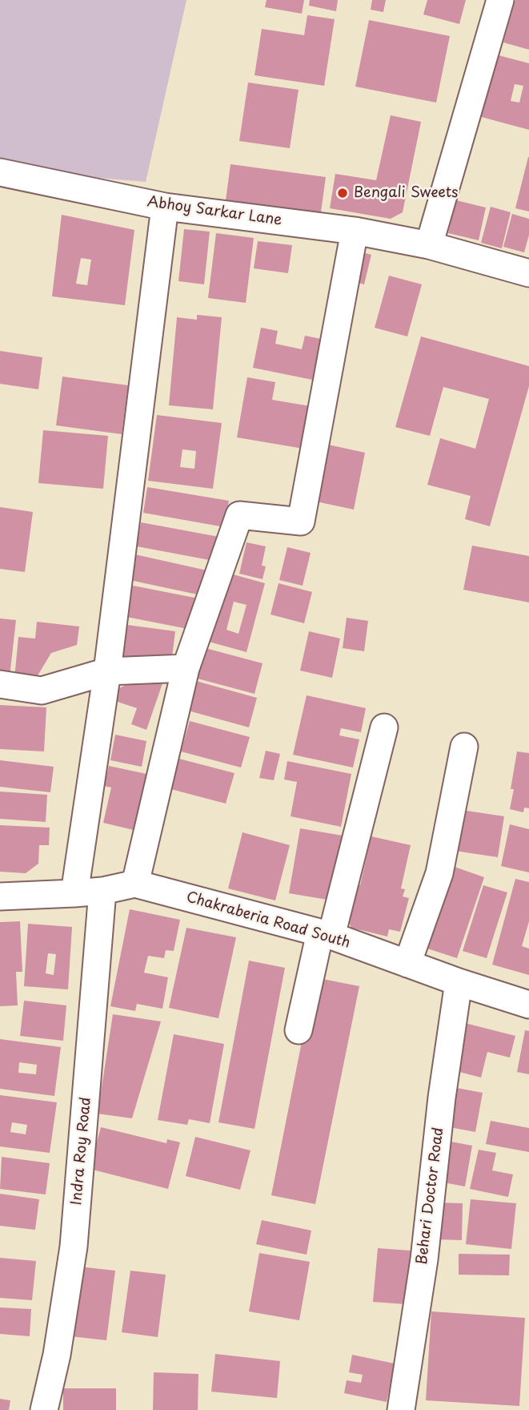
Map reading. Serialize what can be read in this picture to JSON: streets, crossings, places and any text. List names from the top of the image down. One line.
{"streets":{"street":["Abhoy Sarkar Lane","Chakraberia Road South","Indra Roy Road","Behari Doctor Road"]},"crossings":[["Chakraberia Road South","Indra Roy Road"],["Chakraberia Road South","Behari Doctor Road"]],"places":["Bengali Sweets"]}
